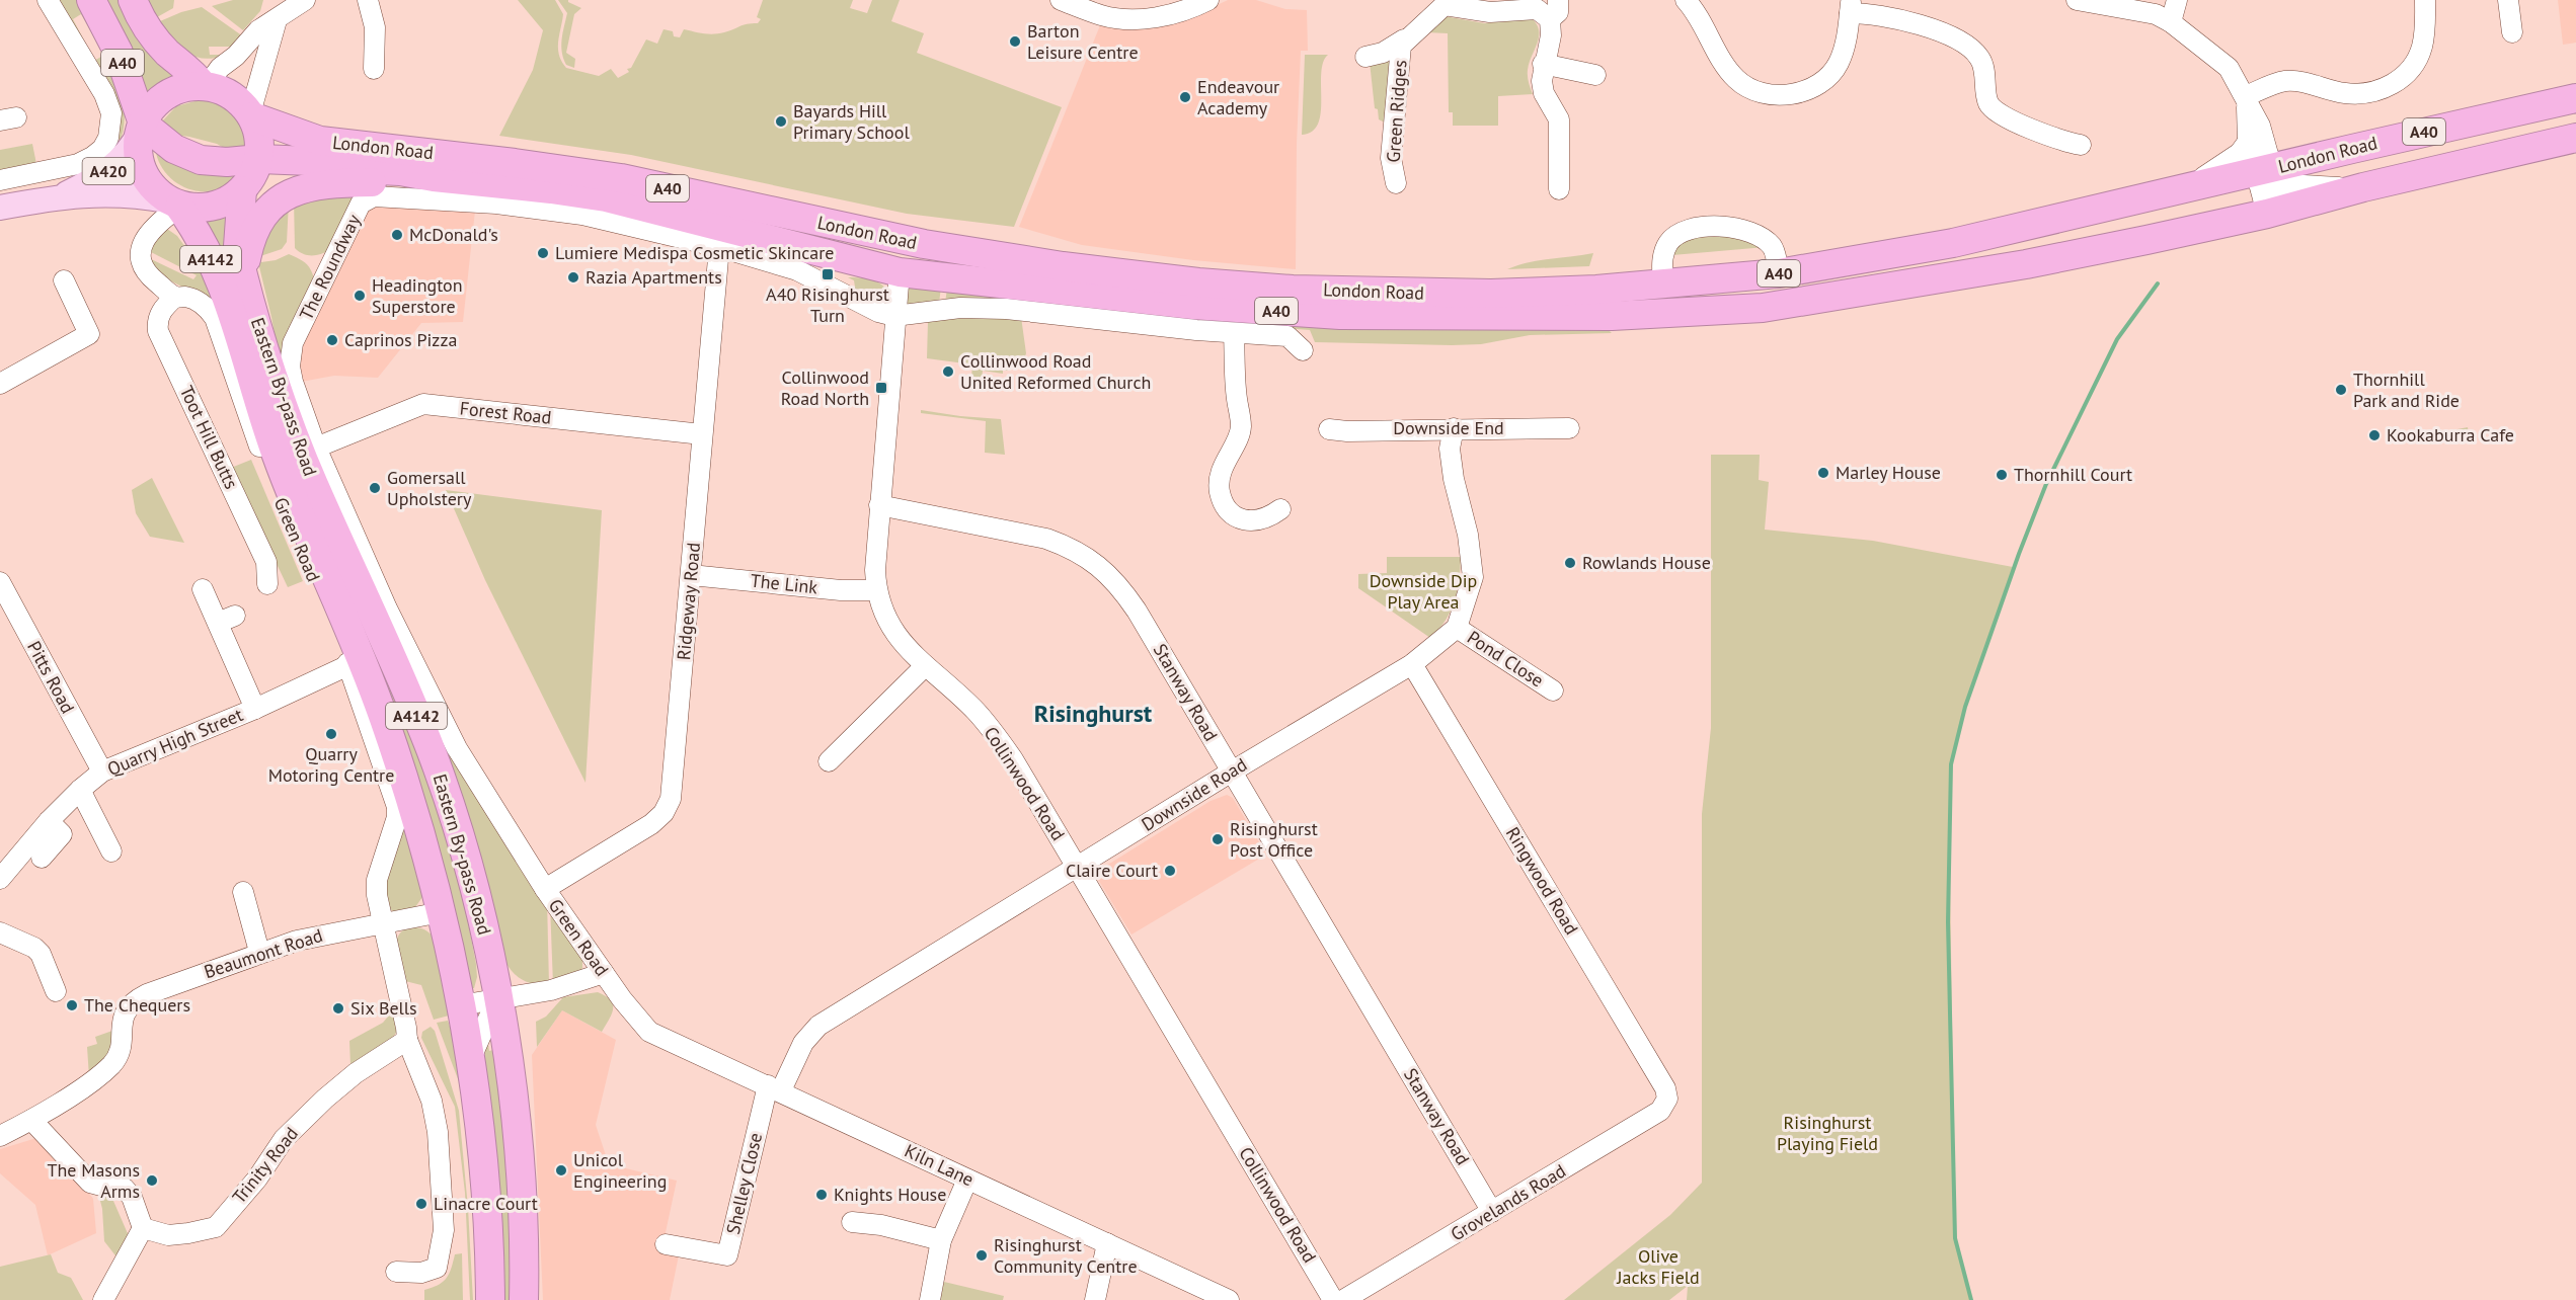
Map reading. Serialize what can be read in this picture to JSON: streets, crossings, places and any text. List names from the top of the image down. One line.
{"streets":{"highway":["A40","London Road","A4142","Eastern By-pass Road"],"main road":["A420"],"street":["Green Ridges","The Roundway","Forest Road","Downside End","Toot Hill Butts","Green Road","The Link","Ridgeway Road","Pond Close","Pitts Road","Stanway Road","Quarry High Street","Collinwood Road","Downside Road","Ringwood Road","Beaumont Road","Trinity Road","Kiln Lane","Shelley Close","Grovelands Road"]},"crossings":[["A40","London Road"],["A40","A420"],["A40","Eastern By-pass Road"],["London Road","A420"],["London Road","The Roundway"],["London Road","Eastern By-pass Road"],["London Road","Ridgeway Road"],["London Road","Collinwood Road"],["A420","Eastern By-pass Road"],["A420","Green Road"],["The Roundway","Green Road"],["Eastern By-pass Road","Green Road"],["Eastern By-pass Road","Beaumont Road"],["Forest Road","Green Road"],["Forest Road","Ridgeway Road"],["Toot Hill Butts","Green Road"],["Green Road","Ridgeway Road"],["Green Road","Quarry High Street"],["Green Road","Beaumont Road"],["Green Road","Kiln Lane"],["The Link","Ridgeway Road"],["The Link","Collinwood Road"],["Pond Close","Downside Road"],["Pitts Road","Quarry High Street"],["Stanway Road","Collinwood Road"],["Stanway Road","Downside Road"],["Stanway Road","Grovelands Road"],["Collinwood Road","Downside Road"],["Downside Road","Ringwood Road"],["Downside Road","Kiln Lane"],["Downside Road","Shelley Close"],["Ringwood Road","Grovelands Road"],["Kiln Lane","Shelley Close"]],"districts":["Risinghurst"],"parks":["Downside Dip Play Area","Risinghurst Playing Field","Olive Jacks Field"],"places":{"other":["Barton Leisure Centre","Endeavour Academy","Bayards Hill Primary School","McDonald's","Lumiere Medispa Cosmetic Skincare","Razia Apartments","Headington Superstore","Caprinos Pizza","Collinwood Road United Reformed Church","Thornhill Park and Ride","Kookaburra Cafe","Marley House","Thornhill Court","Gomersall Upholstery","Rowlands House","Quarry Motoring Centre","Risinghurst Post Office","Claire Court","The Chequers","Six Bells","Unicol Engineering","The Masons Arms","Knights House","Linacre Court","Risinghurst Community Centre"],"transit":["A40 Risinghurst Turn","Collinwood Road North"]}}
